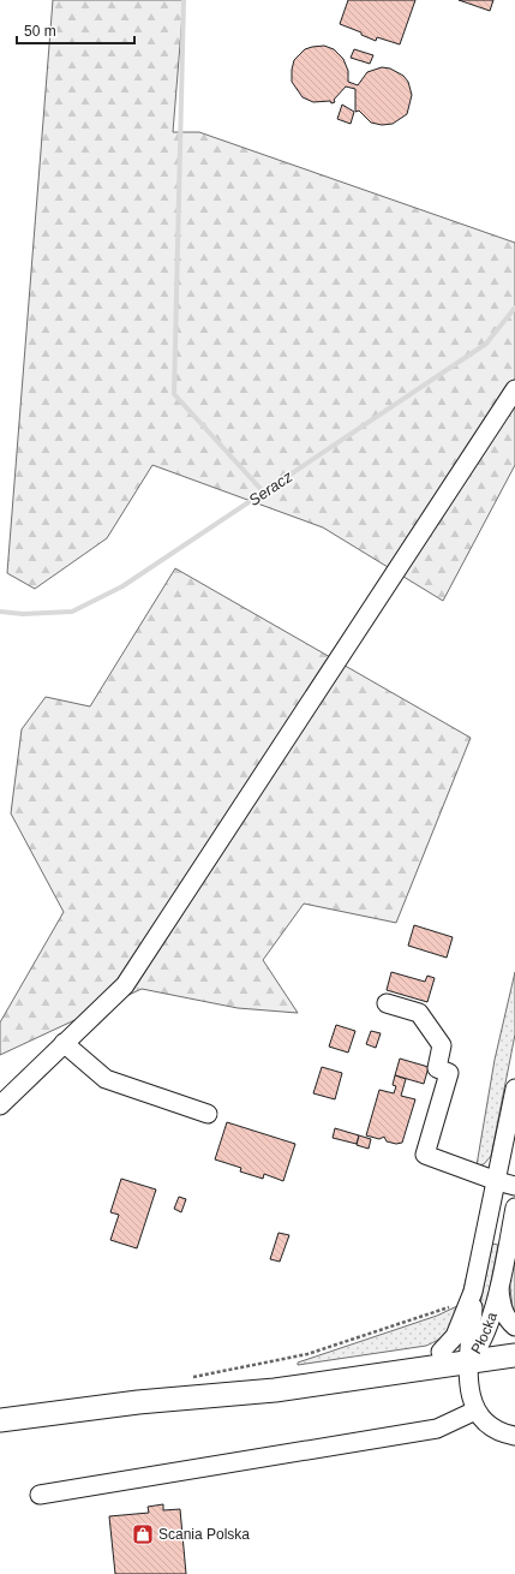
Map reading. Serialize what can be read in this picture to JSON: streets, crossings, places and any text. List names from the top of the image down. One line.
{"streets":{"street":["Płocka"]},"water":["Seracz"],"places":{"shop":["Scania Polska"]},"scale_bar":"50 m"}
